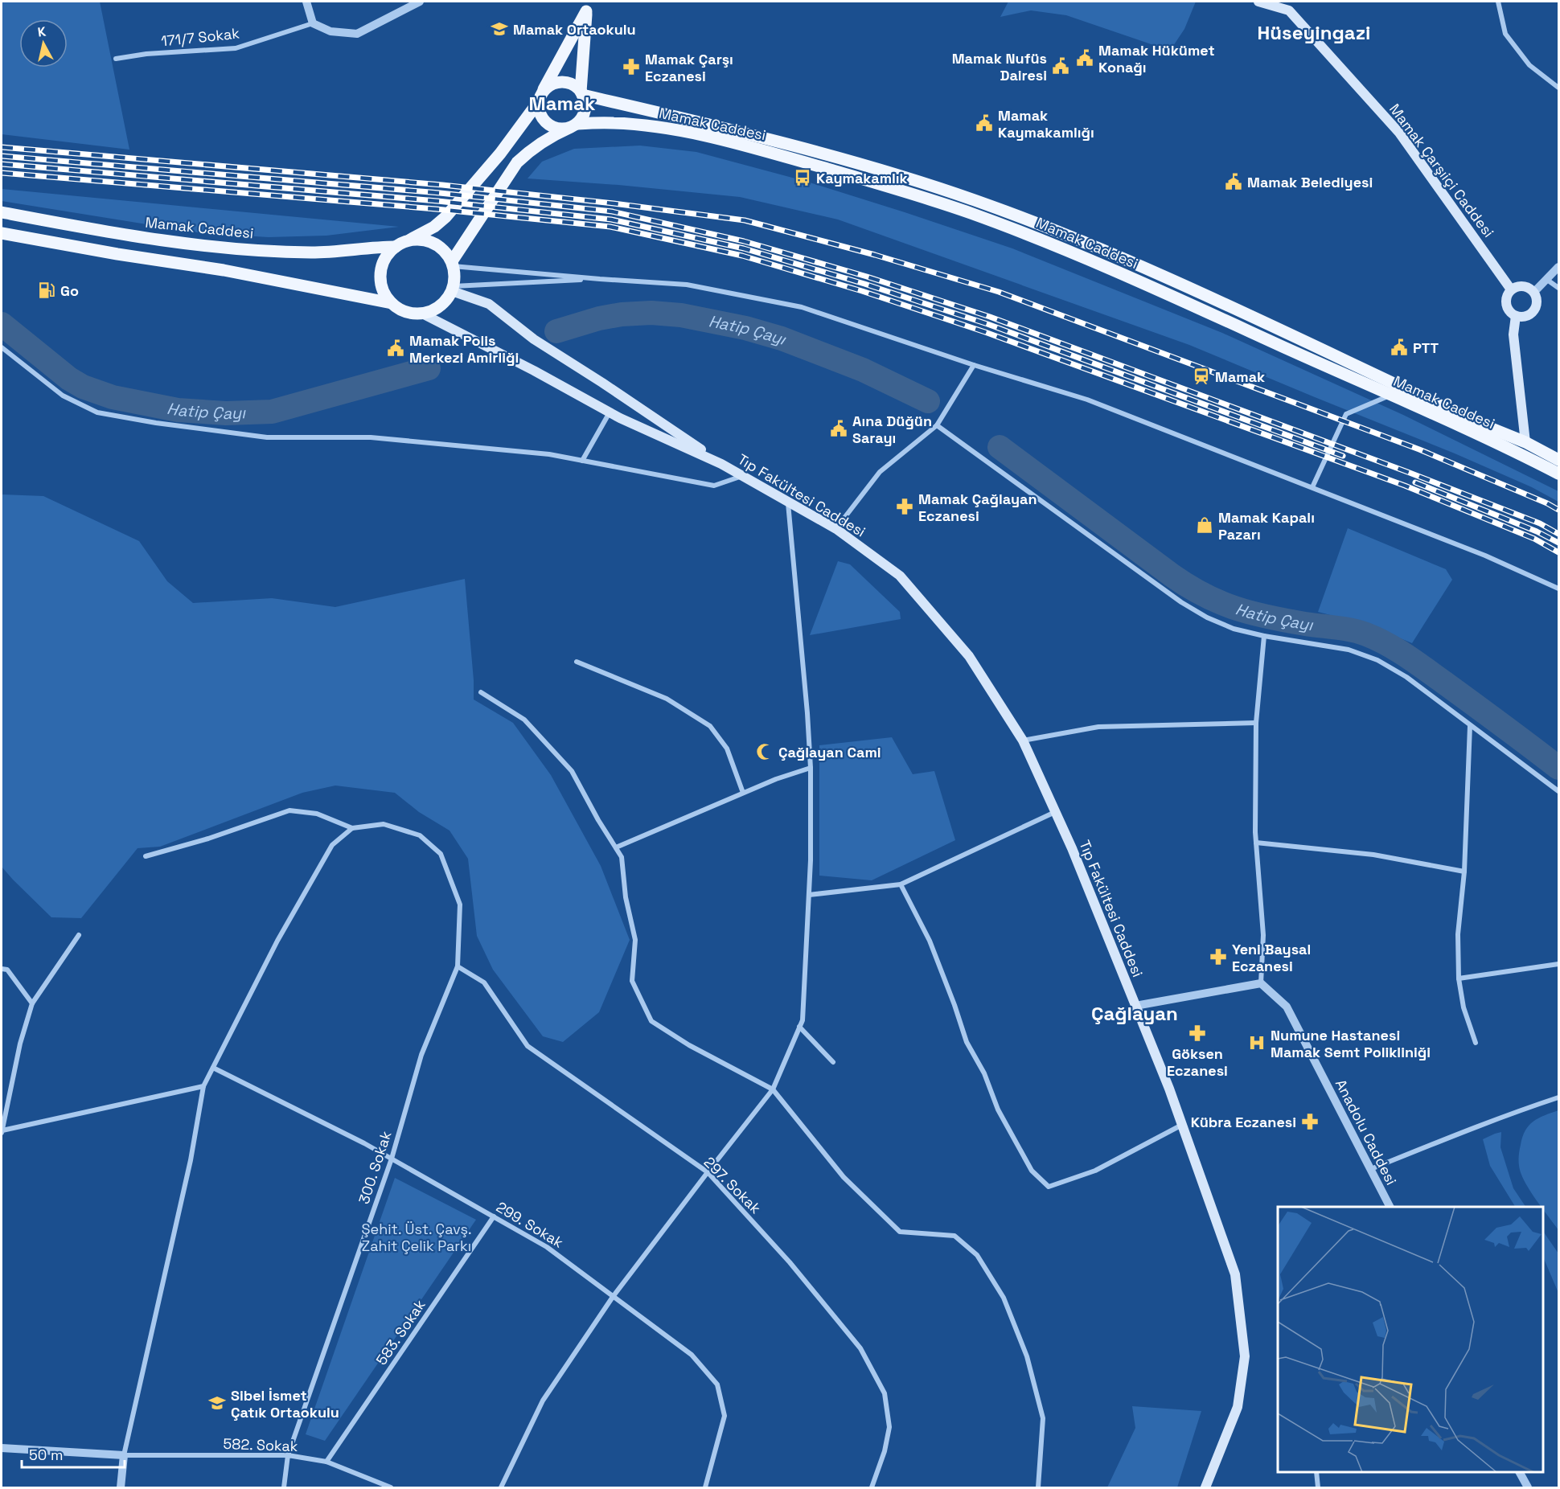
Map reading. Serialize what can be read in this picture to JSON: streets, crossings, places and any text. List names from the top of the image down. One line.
{"streets":{"main road":["Mamak Caddesi","Mamak Çarşıiçi Caddesi","Tıp Fakültesi Caddesi"],"street":["171/7 Sokak","Anadolu Caddesi","300. Sokak","297. Sokak","299. Sokak","583. Sokak","582. Sokak"]},"crossings":[["Mamak Caddesi","Tıp Fakültesi Caddesi"],["300. Sokak","297. Sokak"],["300. Sokak","299. Sokak"],["300. Sokak","582. Sokak"],["299. Sokak","583. Sokak"],["583. Sokak","582. Sokak"]],"districts":["Hüseyingazi","Mamak","Çağlayan"],"water":["Hatip Çayı"],"parks":["Şehit. Üst. Çavş. Zahit Çelik Parkı"],"places":{"school or university":["Mamak Ortaokulu","Sibel İsmet Çatık Ortaokulu"],"public building":["Mamak Hükümet Konağı","Mamak Nufüs Dairesi","Mamak Kaymakamlığı","Mamak Belediyesi","PTT","Mamak Polis Merkezi Amirliği","Aına Düğün Sarayı"],"pharmacy":["Mamak Çarşı Eczanesi","Mamak Çağlayan Eczanesi","Yeni Baysal Eczanesi","Göksen Eczanesi","Kübra Eczanesi"],"bus stop":["Kaymakamlık"],"fuel station":["Go"],"station":["Mamak"],"shop":["Mamak Kapalı Pazarı"],"mosque":["Çağlayan Cami"],"hospital":["Numune Hastanesi Mamak Semt Polikliniği"]},"scale_bar":"50 m","north":"top"}
